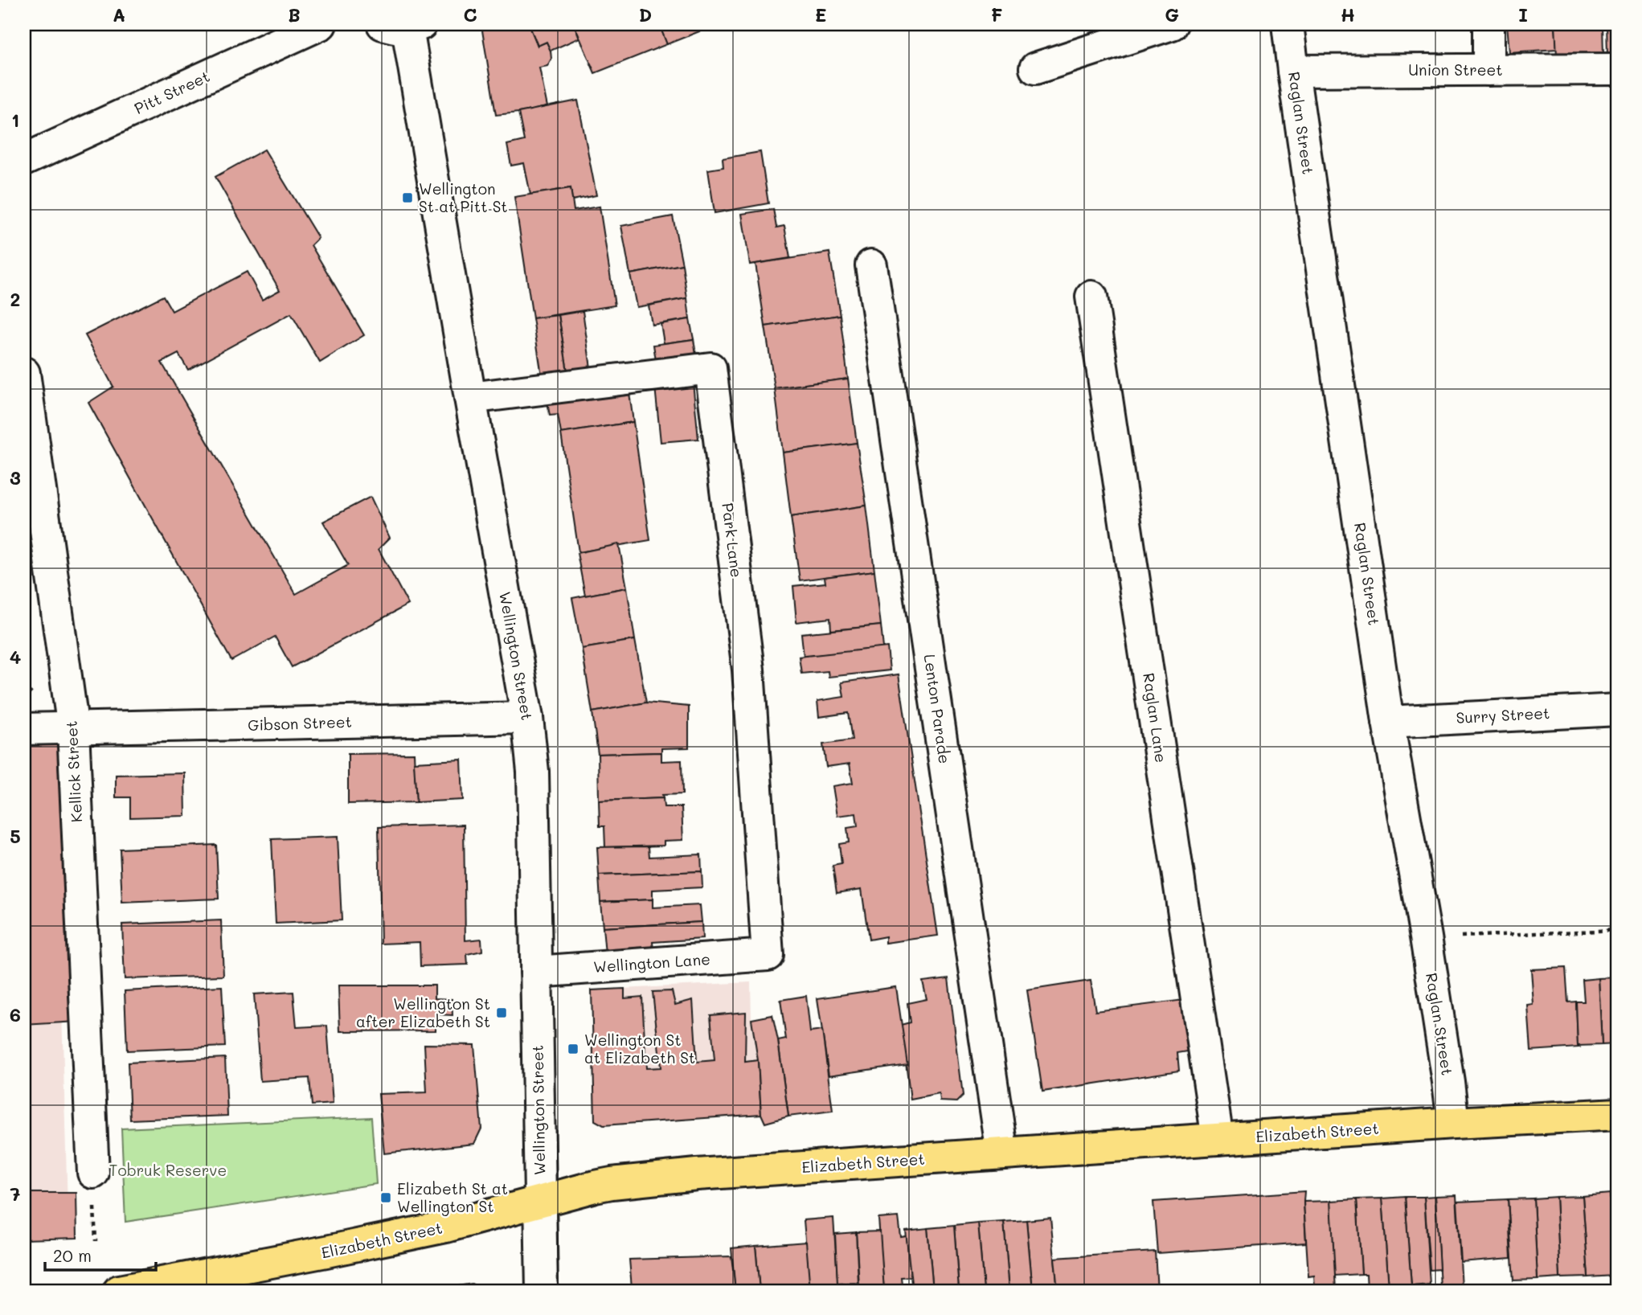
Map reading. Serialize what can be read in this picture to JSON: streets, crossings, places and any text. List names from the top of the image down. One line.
{"streets":{"main road":["Elizabeth Street"],"street":["Union Street","Pitt Street","Raglan Street","Park Lane","Wellington Street","Lenton Parade","Surry Street","Raglan Lane","Gibson Street","Kellick Street","Wellington Lane"]},"crossings":[["Union Street","Raglan Street"],["Raglan Street","Surry Street"],["Raglan Street","Elizabeth Street"],["Park Lane","Wellington Street"],["Park Lane","Wellington Lane"],["Wellington Street","Gibson Street"],["Wellington Street","Wellington Lane"],["Wellington Street","Elizabeth Street"],["Lenton Parade","Elizabeth Street"],["Raglan Lane","Elizabeth Street"],["Gibson Street","Kellick Street"]],"parks":["Tobruk Reserve"],"places":{"transit":["Wellington St at Pitt St","Wellington St after Elizabeth St","Wellington St at Elizabeth St","Elizabeth St at Wellington St"]},"scale_bar":"20 m","grid":{"columns":["A","B","C","D","E","F","G","H","I"],"rows":["1","2","3","4","5","6","7"]}}
